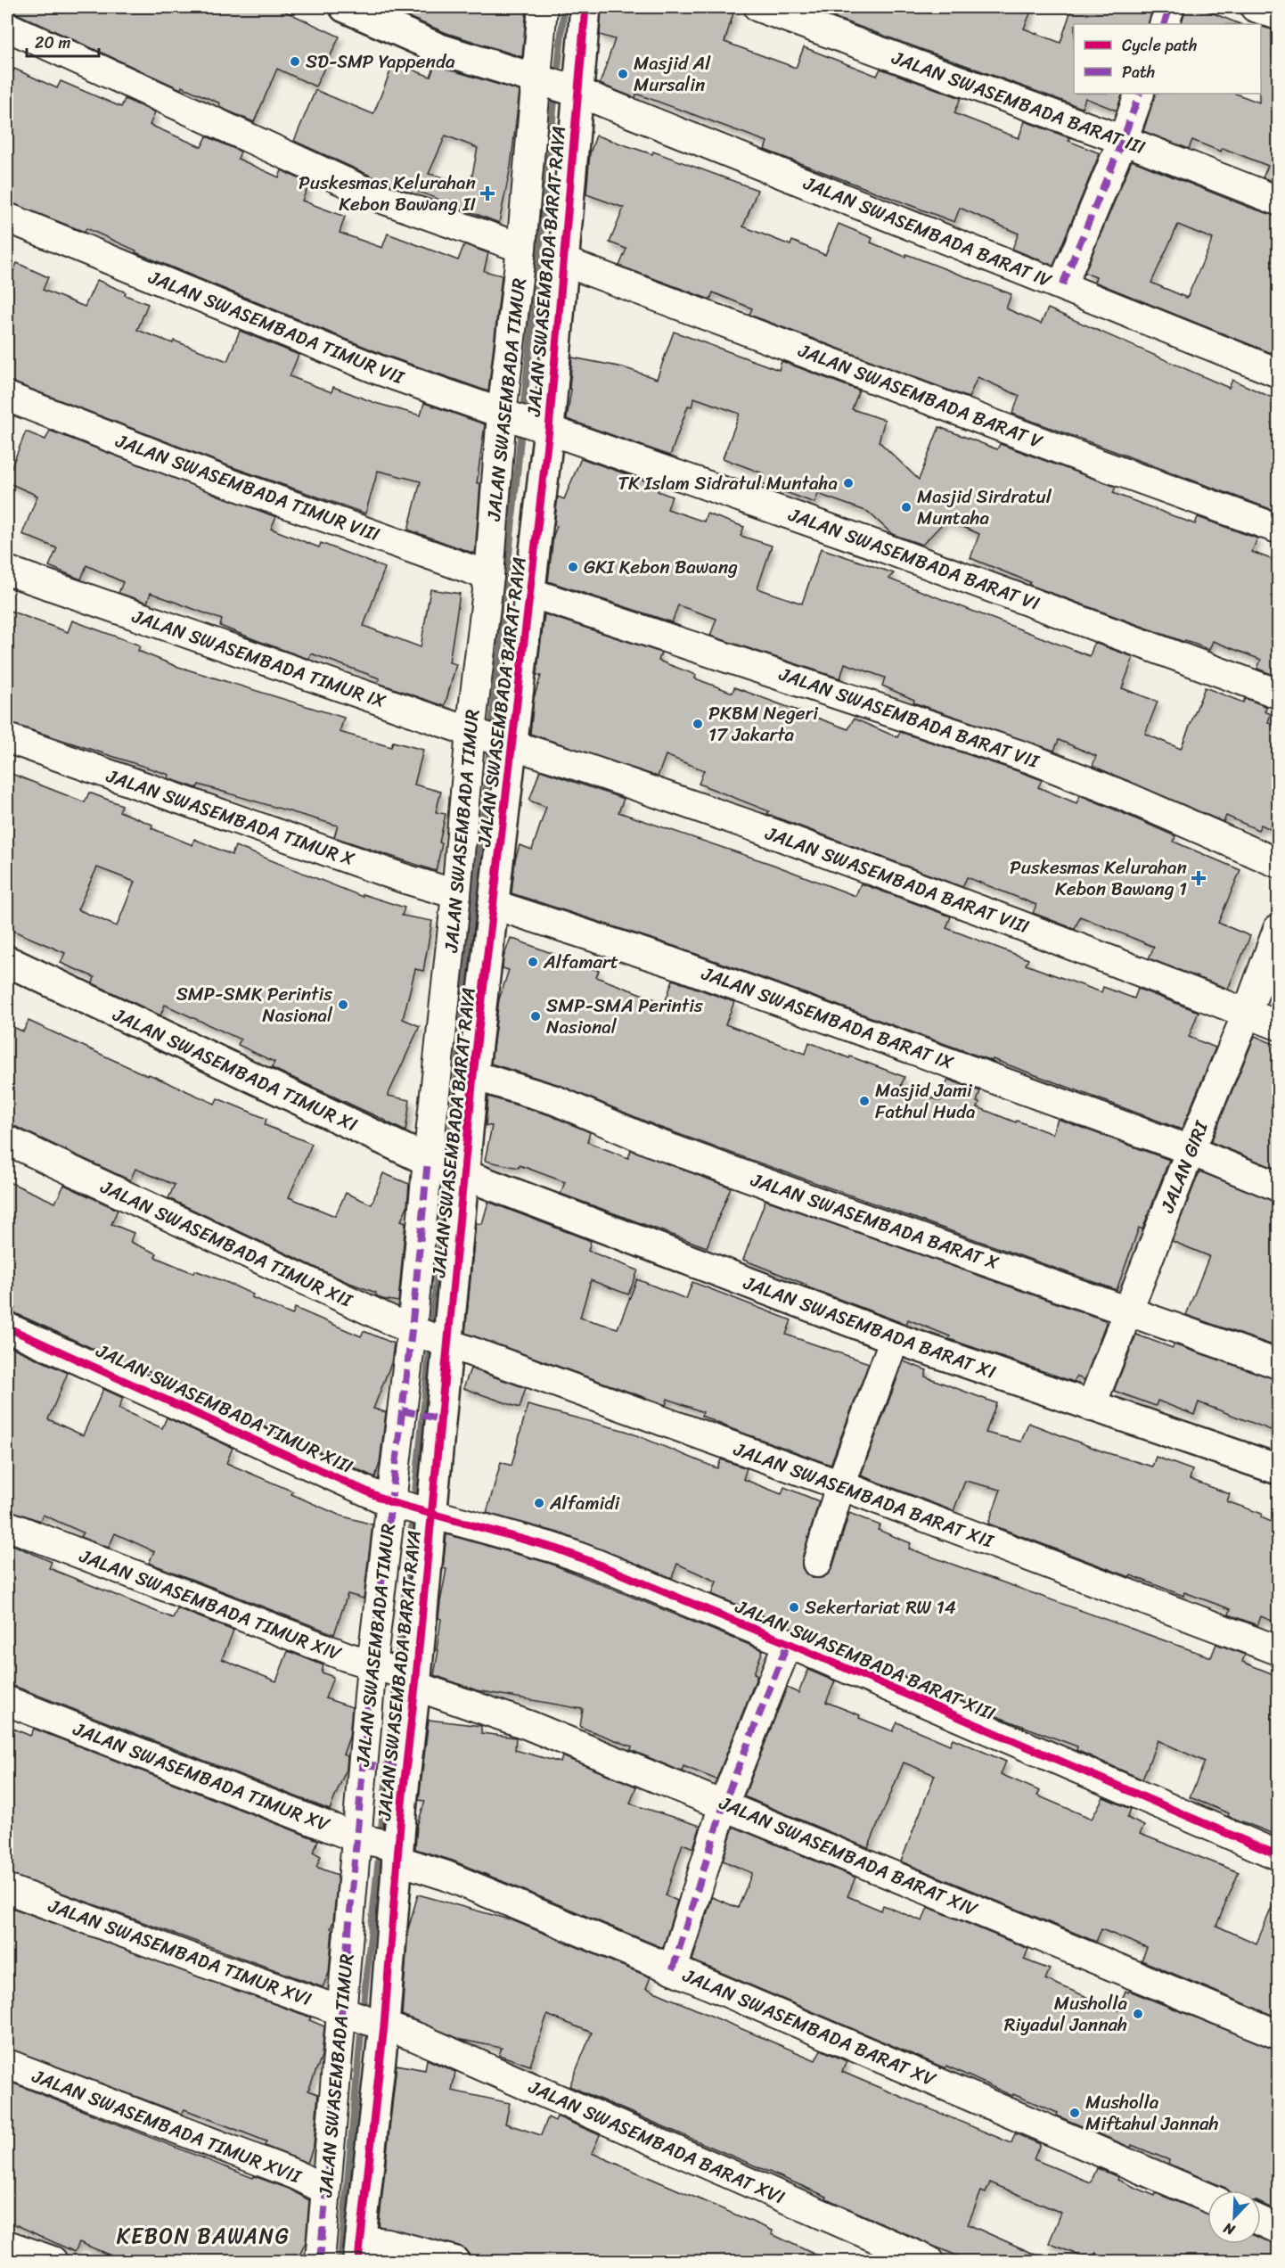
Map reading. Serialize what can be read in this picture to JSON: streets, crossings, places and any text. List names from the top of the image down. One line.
{"streets":{"street":["JALAN SWASEMBADA BARAT III","JALAN SWASEMBADA BARAT IV","JALAN SWASEMBADA BARAT RAYA","JALAN SWASEMBADA TIMUR VII","JALAN SWASEMBADA BARAT V","JALAN SWASEMBADA TIMUR","JALAN SWASEMBADA TIMUR VIII","JALAN SWASEMBADA BARAT VI","JALAN SWASEMBADA TIMUR IX","JALAN SWASEMBADA BARAT VII","JALAN SWASEMBADA TIMUR X","JALAN SWASEMBADA BARAT VIII","JALAN SWASEMBADA BARAT IX","JALAN SWASEMBADA TIMUR XI","JALAN GIRI","JALAN SWASEMBADA BARAT X","JALAN SWASEMBADA TIMUR XII","JALAN SWASEMBADA BARAT XI","JALAN SWASEMBADA TIMUR XIII","JALAN SWASEMBADA BARAT XII","JALAN SWASEMBADA TIMUR XIV","JALAN SWASEMBADA BARAT XIII","JALAN SWASEMBADA TIMUR XV","JALAN SWASEMBADA BARAT XIV","JALAN SWASEMBADA TIMUR XVI","JALAN SWASEMBADA BARAT XV","JALAN SWASEMBADA TIMUR XVII","JALAN SWASEMBADA BARAT XVI"]},"crossings":[["JALAN SWASEMBADA BARAT IV","JALAN SWASEMBADA BARAT RAYA"],["JALAN SWASEMBADA BARAT RAYA","JALAN SWASEMBADA TIMUR VII"],["JALAN SWASEMBADA BARAT RAYA","JALAN SWASEMBADA BARAT V"],["JALAN SWASEMBADA BARAT RAYA","JALAN SWASEMBADA TIMUR"],["JALAN SWASEMBADA BARAT RAYA","JALAN SWASEMBADA BARAT VI"],["JALAN SWASEMBADA BARAT RAYA","JALAN SWASEMBADA TIMUR IX"],["JALAN SWASEMBADA BARAT RAYA","JALAN SWASEMBADA BARAT VII"],["JALAN SWASEMBADA BARAT RAYA","JALAN SWASEMBADA BARAT VIII"],["JALAN SWASEMBADA BARAT RAYA","JALAN SWASEMBADA BARAT IX"],["JALAN SWASEMBADA BARAT RAYA","JALAN SWASEMBADA TIMUR XI"],["JALAN SWASEMBADA BARAT RAYA","JALAN SWASEMBADA BARAT X"],["JALAN SWASEMBADA BARAT RAYA","JALAN SWASEMBADA TIMUR XII"],["JALAN SWASEMBADA BARAT RAYA","JALAN SWASEMBADA BARAT XI"],["JALAN SWASEMBADA BARAT RAYA","JALAN SWASEMBADA TIMUR XIII"],["JALAN SWASEMBADA BARAT RAYA","JALAN SWASEMBADA BARAT XII"],["JALAN SWASEMBADA BARAT RAYA","JALAN SWASEMBADA TIMUR XIV"],["JALAN SWASEMBADA BARAT RAYA","JALAN SWASEMBADA BARAT XIII"],["JALAN SWASEMBADA BARAT RAYA","JALAN SWASEMBADA TIMUR XV"],["JALAN SWASEMBADA BARAT RAYA","JALAN SWASEMBADA BARAT XIV"],["JALAN SWASEMBADA BARAT RAYA","JALAN SWASEMBADA TIMUR XVI"],["JALAN SWASEMBADA BARAT RAYA","JALAN SWASEMBADA BARAT XV"],["JALAN SWASEMBADA BARAT RAYA","JALAN SWASEMBADA BARAT XVI"],["JALAN SWASEMBADA TIMUR VII","JALAN SWASEMBADA TIMUR"],["JALAN SWASEMBADA TIMUR VII","JALAN SWASEMBADA BARAT VI"],["JALAN SWASEMBADA TIMUR","JALAN SWASEMBADA TIMUR VIII"],["JALAN SWASEMBADA TIMUR","JALAN SWASEMBADA TIMUR IX"],["JALAN SWASEMBADA TIMUR","JALAN SWASEMBADA TIMUR X"],["JALAN SWASEMBADA TIMUR","JALAN SWASEMBADA TIMUR XI"],["JALAN SWASEMBADA TIMUR","JALAN SWASEMBADA TIMUR XII"],["JALAN SWASEMBADA TIMUR","JALAN SWASEMBADA BARAT XI"],["JALAN SWASEMBADA TIMUR","JALAN SWASEMBADA TIMUR XIII"],["JALAN SWASEMBADA TIMUR","JALAN SWASEMBADA TIMUR XIV"],["JALAN SWASEMBADA TIMUR","JALAN SWASEMBADA BARAT XIII"],["JALAN SWASEMBADA TIMUR","JALAN SWASEMBADA TIMUR XV"],["JALAN SWASEMBADA TIMUR","JALAN SWASEMBADA TIMUR XVI"],["JALAN SWASEMBADA TIMUR","JALAN SWASEMBADA TIMUR XVII"],["JALAN SWASEMBADA TIMUR","JALAN SWASEMBADA BARAT XVI"],["JALAN SWASEMBADA TIMUR IX","JALAN SWASEMBADA BARAT VIII"],["JALAN SWASEMBADA BARAT VIII","JALAN GIRI"],["JALAN SWASEMBADA BARAT IX","JALAN GIRI"],["JALAN SWASEMBADA TIMUR XI","JALAN SWASEMBADA BARAT XI"],["JALAN GIRI","JALAN SWASEMBADA BARAT X"],["JALAN GIRI","JALAN SWASEMBADA BARAT XI"],["JALAN SWASEMBADA TIMUR XII","JALAN SWASEMBADA BARAT XII"],["JALAN SWASEMBADA TIMUR XIII","JALAN SWASEMBADA BARAT XIII"],["JALAN SWASEMBADA TIMUR XIV","JALAN SWASEMBADA BARAT XIV"],["JALAN SWASEMBADA TIMUR XV","JALAN SWASEMBADA BARAT XV"],["JALAN SWASEMBADA TIMUR XVI","JALAN SWASEMBADA BARAT XVI"]],"districts":["KEBON BAWANG"],"places":{"other":["SD-SMP Yappenda","Masjid Al Mursalin","TK Islam Sidratul Muntaha","Masjid Sirdratul Muntaha","GKI Kebon Bawang","PKBM Negeri 17 Jakarta","Alfamart","SMP-SMK Perintis Nasional","SMP-SMA Perintis Nasional","Masjid Jami Fathul Huda","Alfamidi","Sekertariat RW 14","Musholla Riyadul Jannah","Musholla Miftahul Jannah"],"health":["Puskesmas Kelurahan Kebon Bawang II","Puskesmas Kelurahan Kebon Bawang 1"]},"legend":["Cycle path","Path"],"scale_bar":"20 m","north":"bottom left"}
